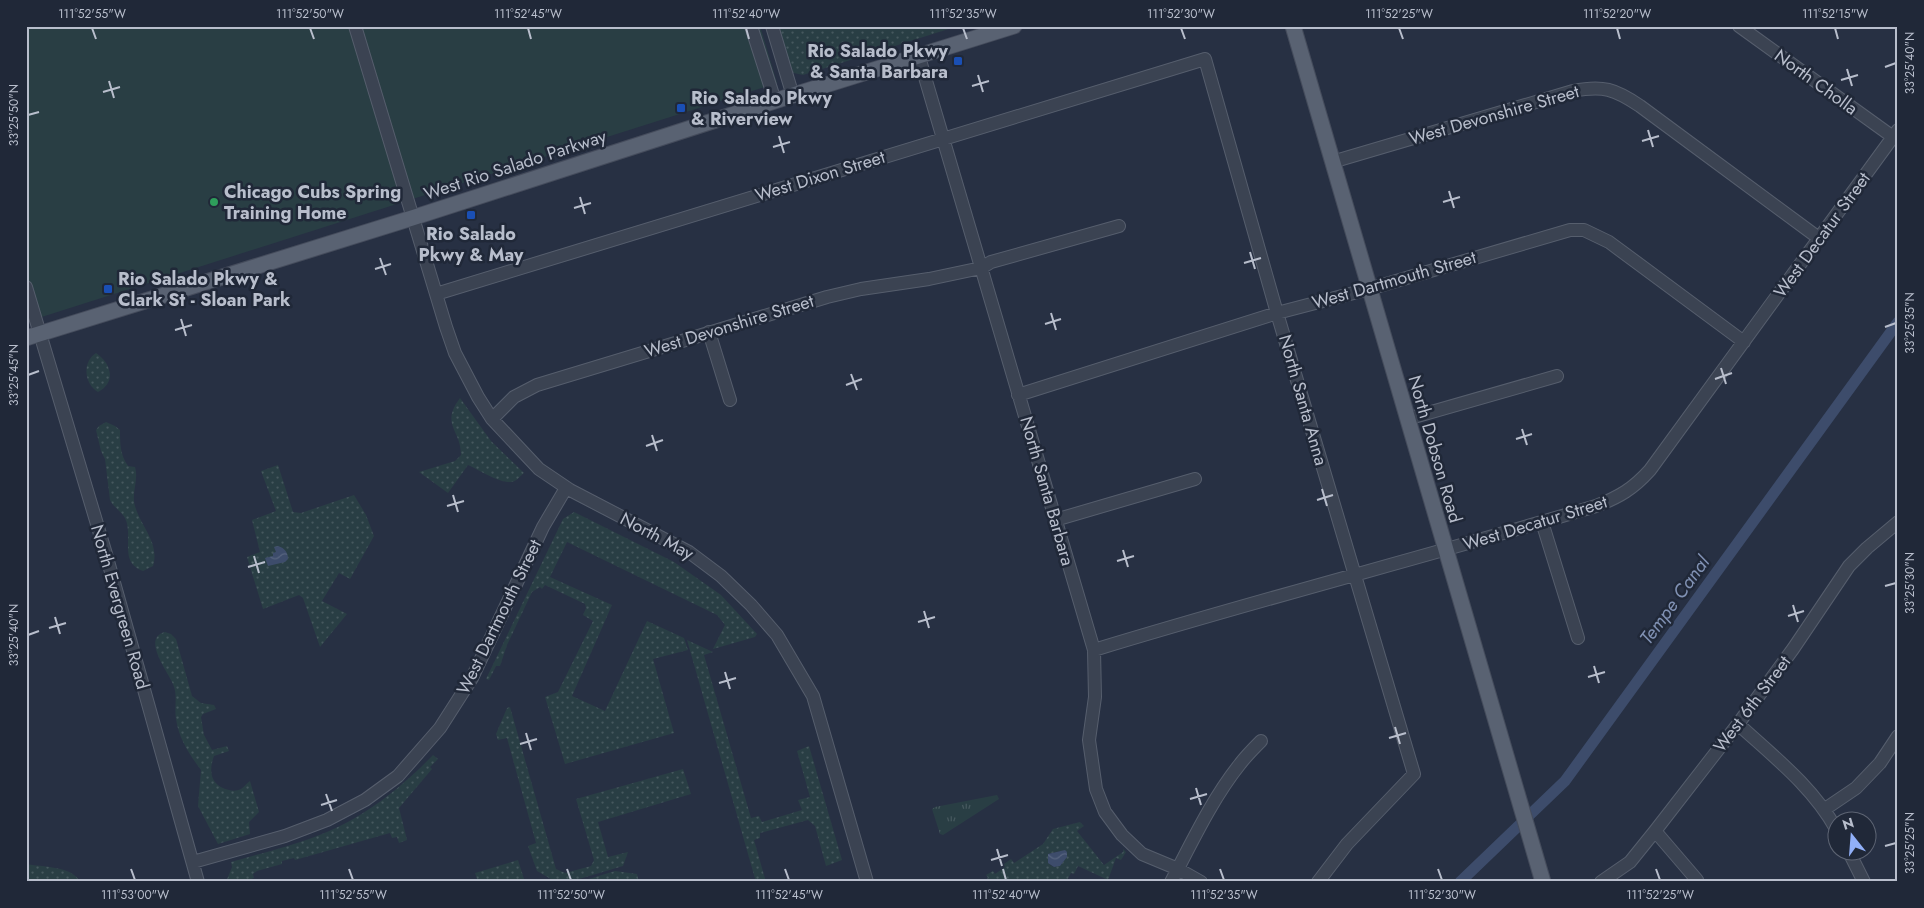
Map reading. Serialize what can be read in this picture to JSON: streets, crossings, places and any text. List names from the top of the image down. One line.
{"streets":{"main road":["West Rio Salado Parkway","North Dobson Road"],"street":["North Cholla","West Devonshire Street","West Dixon Street","West Decatur Street","West Dartmouth Street","North Santa Anna","North Santa Barbara","North May","North Evergreen Road","West 6th Street"]},"crossings":[["North Cholla","West Decatur Street"],["West Devonshire Street","West Decatur Street"],["West Devonshire Street","North Dobson Road"],["West Devonshire Street","North Santa Barbara"],["West Devonshire Street","North May"],["West Rio Salado Parkway","North Santa Barbara"],["West Rio Salado Parkway","North May"],["West Rio Salado Parkway","North Evergreen Road"],["West Dixon Street","North Santa Anna"],["West Dixon Street","North Santa Barbara"],["West Dixon Street","North May"],["West Decatur Street","West Dartmouth Street"],["West Decatur Street","North Santa Anna"],["West Decatur Street","North Dobson Road"],["West Decatur Street","North Santa Barbara"],["West Dartmouth Street","North Santa Anna"],["West Dartmouth Street","North Dobson Road"],["West Dartmouth Street","North Santa Barbara"],["West Dartmouth Street","North May"],["West Dartmouth Street","North Evergreen Road"]],"water":["Tempe Canal"],"places":{"transit":["Rio Salado Pkwy & Santa Barbara","Rio Salado Pkwy & Riverview","Rio Salado Pkwy & May","Rio Salado Pkwy & Clark St - Sloan Park"],"other":["Chicago Cubs Spring Training Home"]},"north":"top","coordinates":["111°52'55\"W","111°52'50\"W","111°52'45\"W","111°52'40\"W","111°52'35\"W","111°52'30\"W","111°52'25\"W","111°52'20\"W","111°52'15\"W","33°25'40\"N","33°25'50\"N","33°25'35\"N","33°25'45\"N","33°25'30\"N","33°25'25\"N","111°53'00\"W"]}
